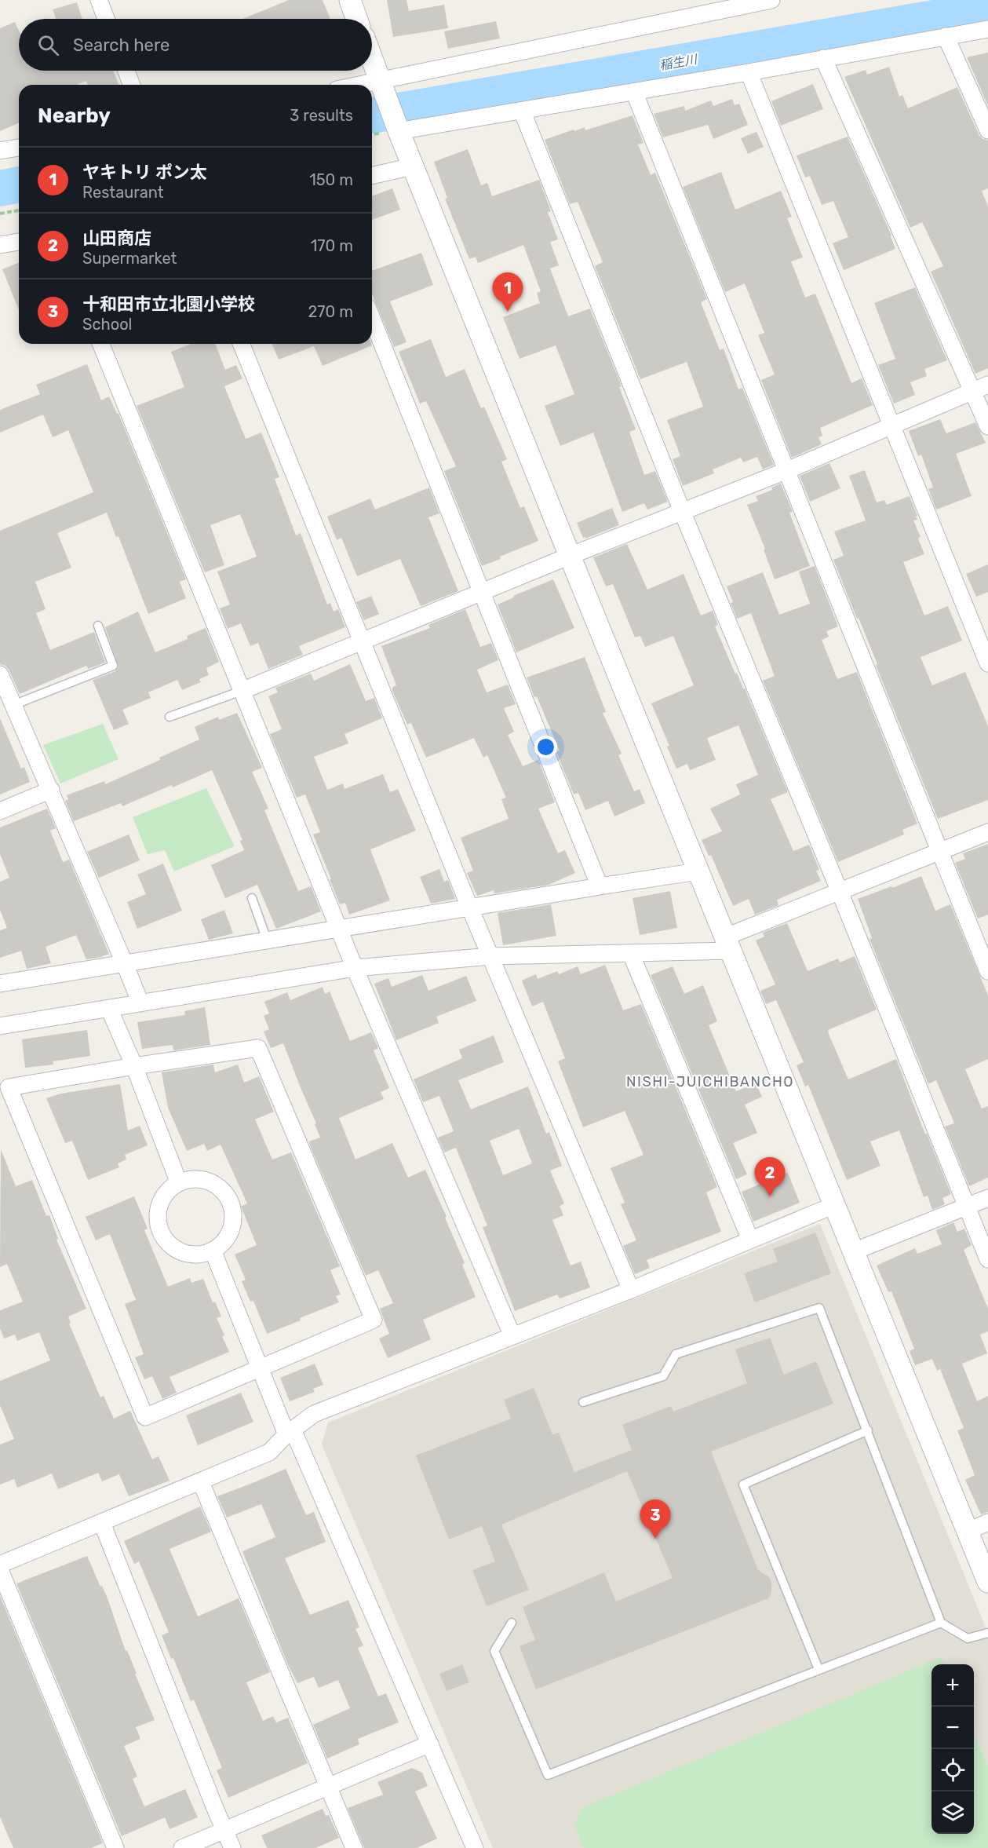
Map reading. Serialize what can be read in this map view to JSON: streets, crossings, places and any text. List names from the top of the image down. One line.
{"districts":["NISHI-JUICHIBANCHO"],"water":["稲生川"],"page":{"search":"Search here","heading":["Nearby","3 results"],"list":[{"mark":"1","name":"ヤキトリ ポン太","note":"Restaurant","value":"150 m"},{"mark":"2","name":"山田商店","note":"Supermarket","value":"170 m"},{"mark":"3","name":"十和田市立北園小学校","note":"School","value":"270 m"}],"pins":["1","2","3"],"map_buttons":["+","−"]}}
